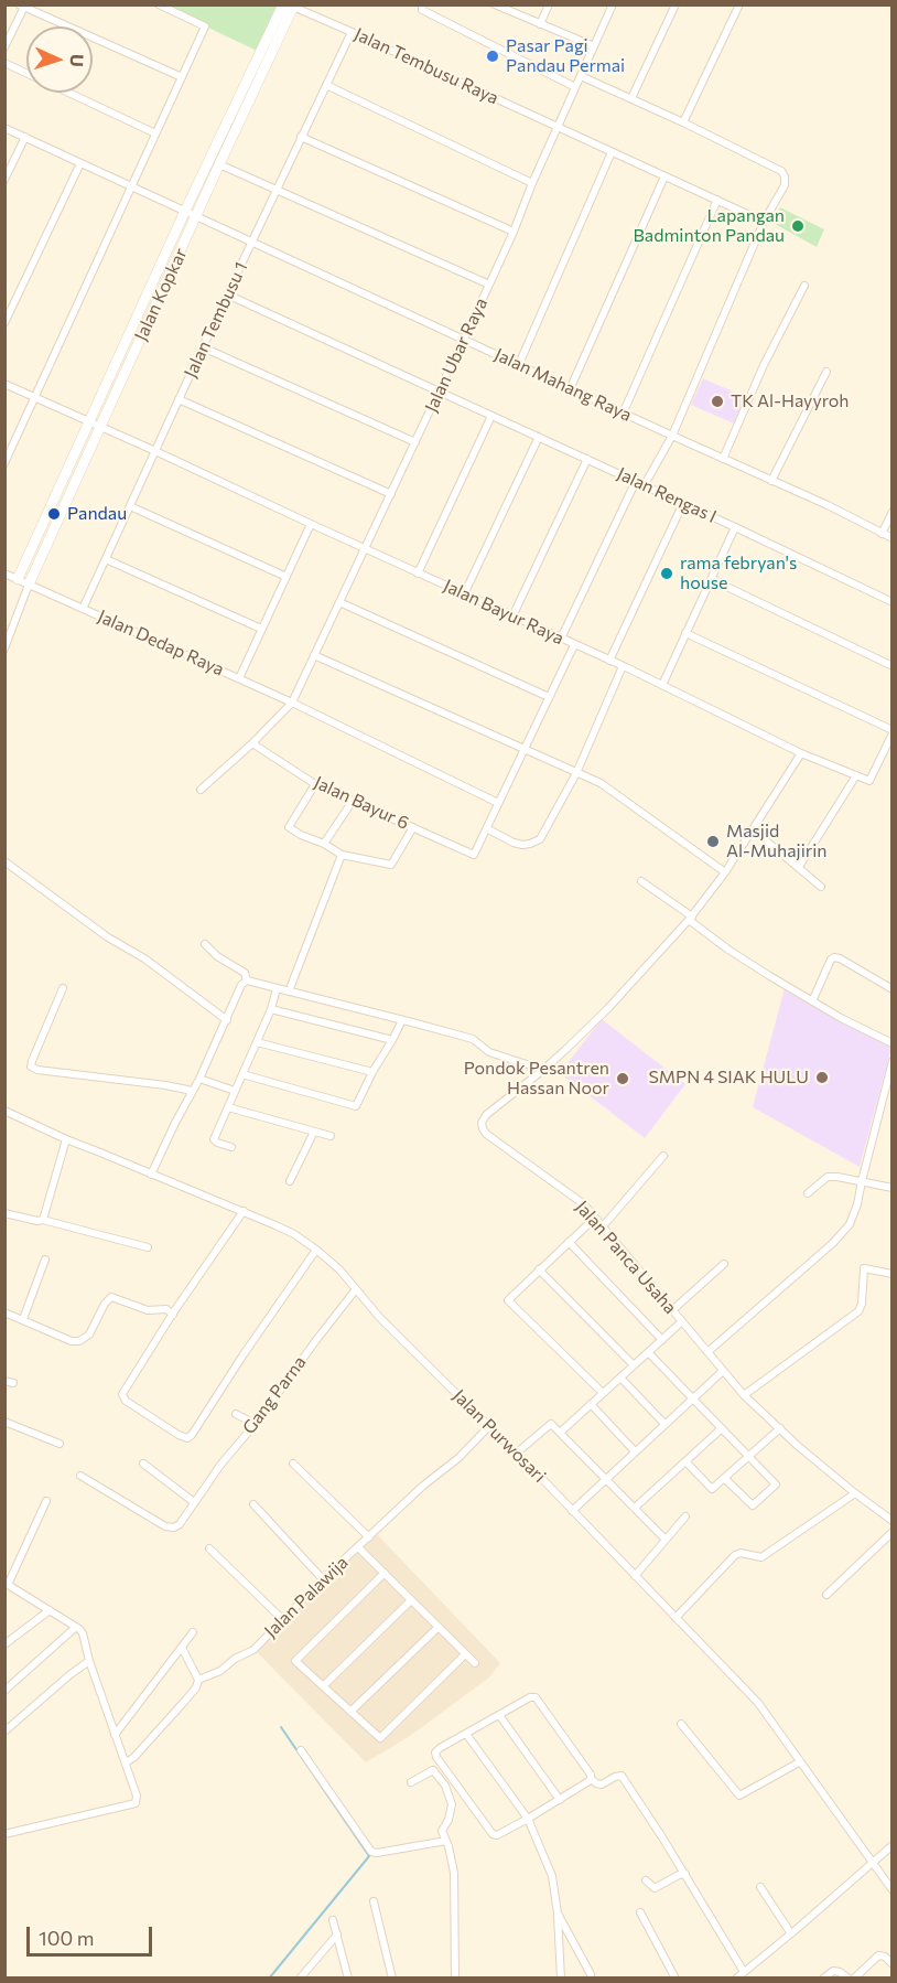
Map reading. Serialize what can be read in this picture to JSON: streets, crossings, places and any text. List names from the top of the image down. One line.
{"streets":{"street":["Jalan Tembusu Raya","Jalan Kopkar","Jalan Tembusu 1","Jalan Ubar Raya","Jalan Mahang Raya","Jalan Rengas I","Jalan Bayur Raya","Jalan Dedap Raya","Jalan Bayur 6","Jalan Panca Usaha","Gang Parna","Jalan Purwosari","Jalan Palawija"]},"crossings":[["Jalan Tembusu Raya","Jalan Kopkar"],["Jalan Tembusu Raya","Jalan Tembusu 1"],["Jalan Tembusu Raya","Jalan Ubar Raya"],["Jalan Kopkar","Jalan Mahang Raya"],["Jalan Kopkar","Jalan Bayur Raya"],["Jalan Kopkar","Jalan Dedap Raya"],["Jalan Tembusu 1","Jalan Mahang Raya"],["Jalan Tembusu 1","Jalan Rengas I"],["Jalan Tembusu 1","Jalan Bayur Raya"],["Jalan Tembusu 1","Jalan Dedap Raya"],["Jalan Ubar Raya","Jalan Mahang Raya"],["Jalan Ubar Raya","Jalan Rengas I"],["Jalan Ubar Raya","Jalan Bayur Raya"],["Jalan Ubar Raya","Jalan Dedap Raya"],["Jalan Ubar Raya","Jalan Bayur 6"],["Jalan Bayur Raya","Jalan Panca Usaha"],["Gang Parna","Jalan Purwosari"],["Jalan Purwosari","Jalan Palawija"]],"places":["Pasar Pagi Pandau Permai","Lapangan Badminton Pandau","TK Al-Hayyroh","Pandau","rama febryan's house","Masjid Al-Muhajirin","SMPN 4 SIAK HULU","Pondok Pesantren Hassan Noor"],"scale_bar":"100 m","north":"right"}
